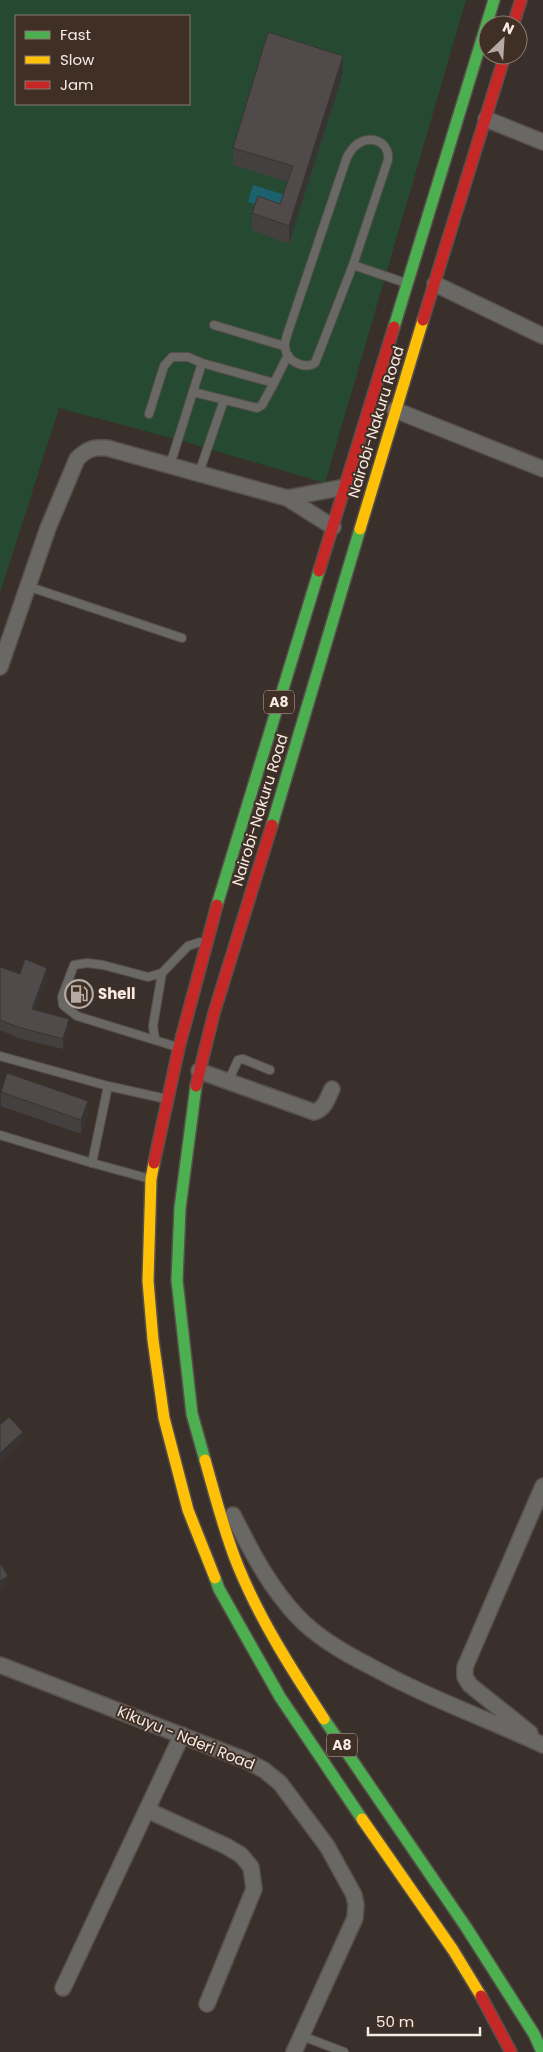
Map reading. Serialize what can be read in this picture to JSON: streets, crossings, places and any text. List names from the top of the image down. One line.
{"streets":{"highway":["Nairobi-Nakuru Road","A8"],"street":["Kikuyu - Nderi Road"]},"crossings":[["Nairobi-Nakuru Road","A8"]],"places":{"fuel station":["Shell"]},"legend":["Fast","Slow","Jam"],"scale_bar":"50 m","north":"top right"}
